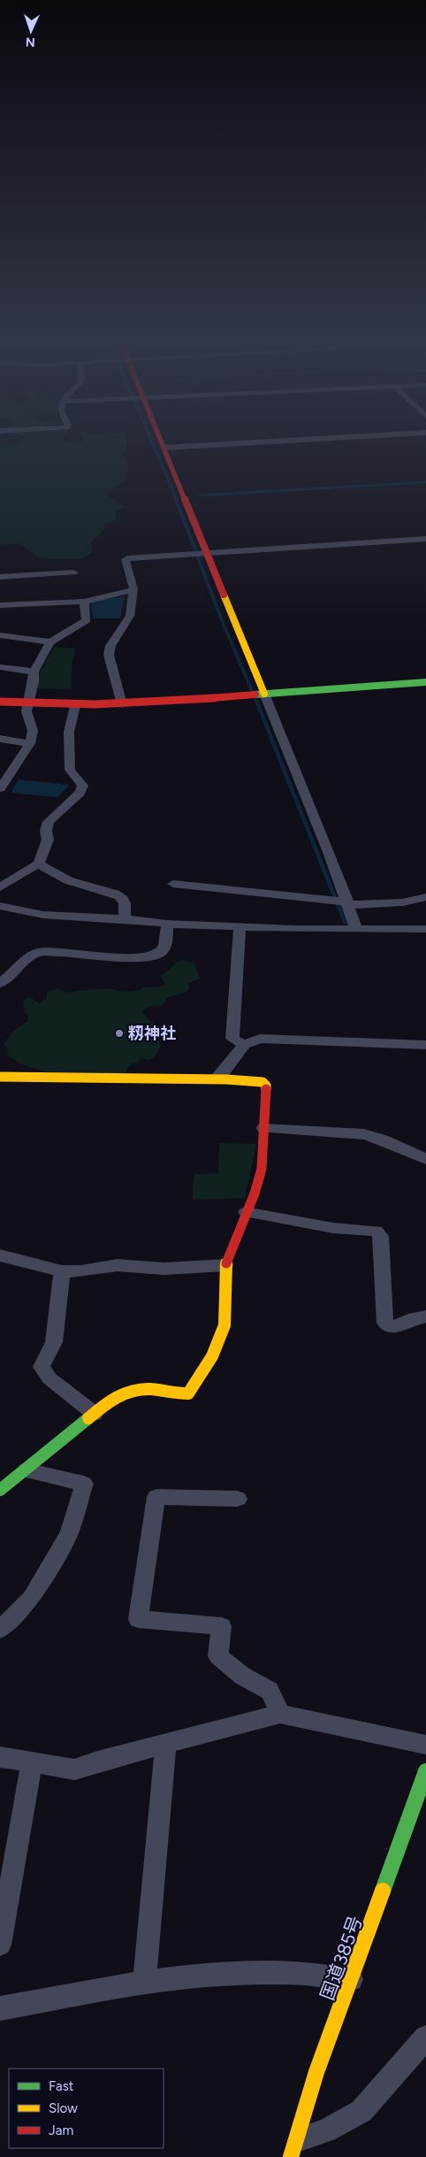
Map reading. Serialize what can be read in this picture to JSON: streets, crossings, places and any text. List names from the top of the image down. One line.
{"streets":{"main road":["国道385号"]},"places":["籾神社"],"legend":["Fast","Slow","Jam"],"north":"bottom"}
